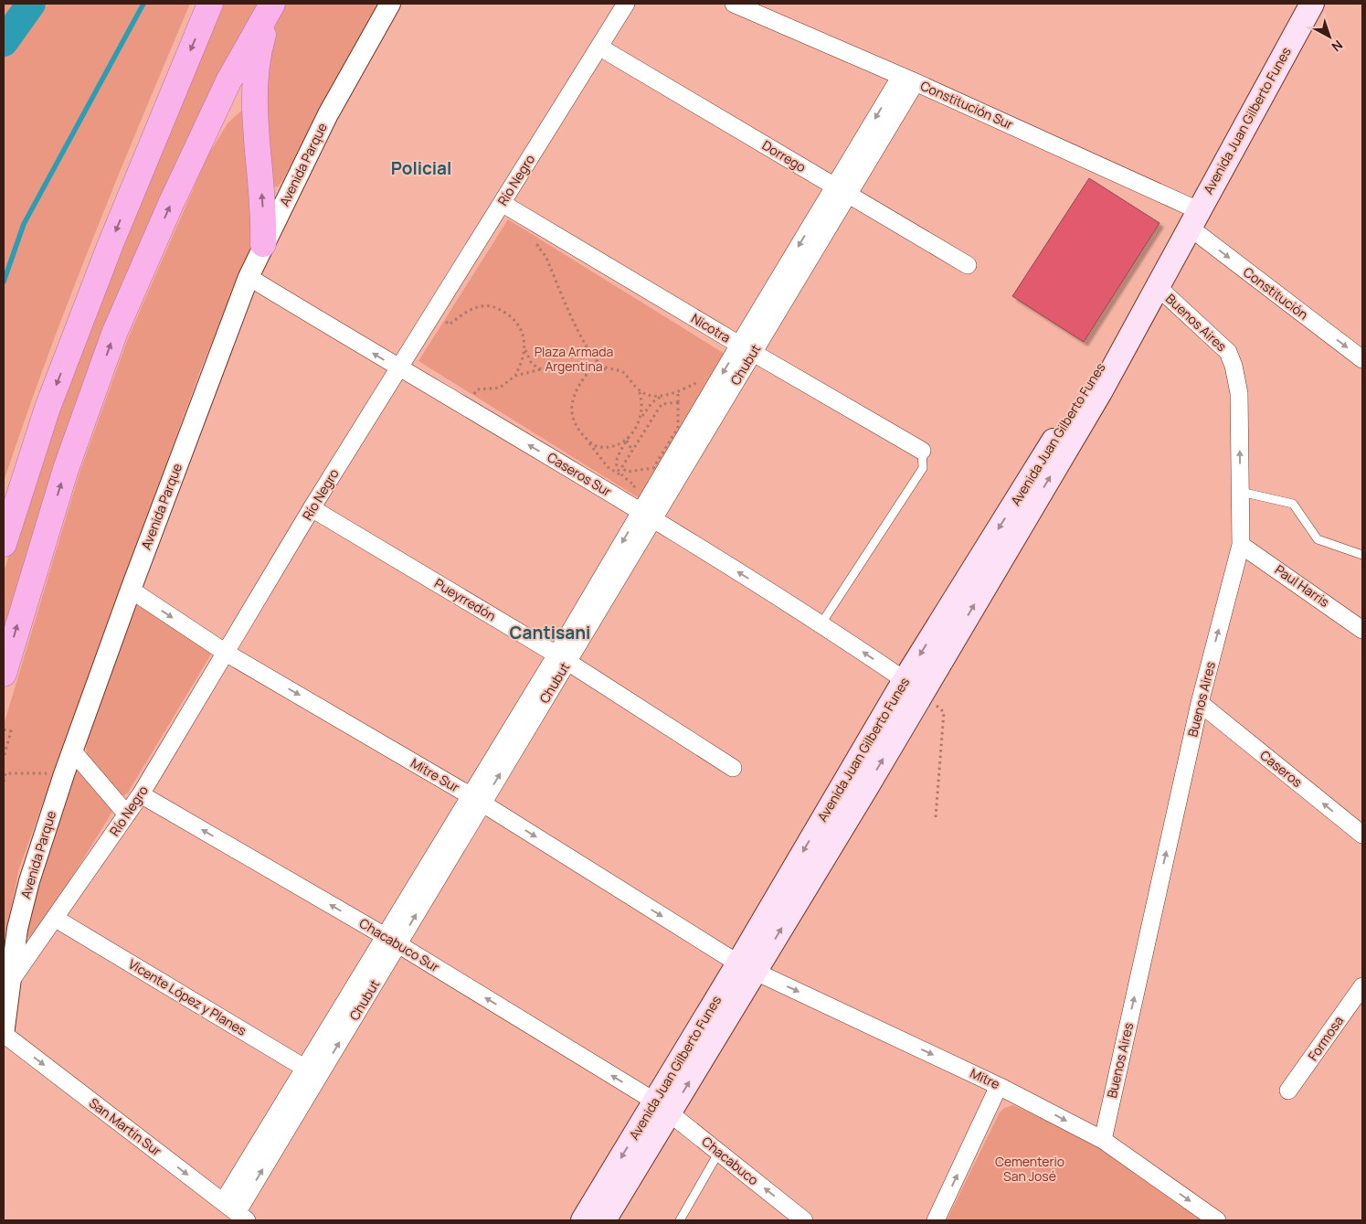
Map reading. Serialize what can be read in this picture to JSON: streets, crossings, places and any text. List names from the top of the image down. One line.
{"streets":{"main road":["Avenida Juan Gilberto Funes"],"street":["Constitución Sur","Dorrego","Avenida Parque","Río Negro","Constitución","Buenos Aires","Nicotra","Chubut","Caseros Sur","Paul Harris","Pueyrredón","Caseros","Mitre Sur","Chacabuco Sur","Vicente López y Planes","Formosa","Mitre","San Martín Sur","Chacabuco"]},"crossings":[["Constitución Sur","Avenida Juan Gilberto Funes"],["Constitución Sur","Constitución"],["Constitución Sur","Chubut"],["Avenida Juan Gilberto Funes","Constitución"],["Avenida Juan Gilberto Funes","Buenos Aires"],["Avenida Juan Gilberto Funes","Caseros Sur"],["Avenida Juan Gilberto Funes","Mitre Sur"],["Avenida Juan Gilberto Funes","Chacabuco Sur"],["Avenida Juan Gilberto Funes","Mitre"],["Avenida Juan Gilberto Funes","Chacabuco"],["Dorrego","Río Negro"],["Dorrego","Chubut"],["Avenida Parque","Río Negro"],["Avenida Parque","Caseros Sur"],["Avenida Parque","Mitre Sur"],["Avenida Parque","San Martín Sur"],["Río Negro","Nicotra"],["Río Negro","Caseros Sur"],["Río Negro","Pueyrredón"],["Río Negro","Mitre Sur"],["Río Negro","Chacabuco Sur"],["Río Negro","Vicente López y Planes"],["Buenos Aires","Paul Harris"],["Buenos Aires","Caseros"],["Buenos Aires","Mitre"],["Nicotra","Chubut"],["Chubut","Caseros Sur"],["Chubut","Pueyrredón"],["Chubut","Mitre Sur"],["Chubut","Chacabuco Sur"],["Chubut","Vicente López y Planes"],["Chubut","San Martín Sur"],["Mitre Sur","Mitre"],["Chacabuco Sur","Chacabuco"]],"one_way":["Constitución","Buenos Aires","Caseros Sur","Caseros","Mitre Sur","Chacabuco Sur","Mitre","San Martín Sur","Chacabuco"],"districts":["Policial","Cantisani"],"parks":["Plaza Armada Argentina","Cementerio San José"],"north":"bottom right"}
